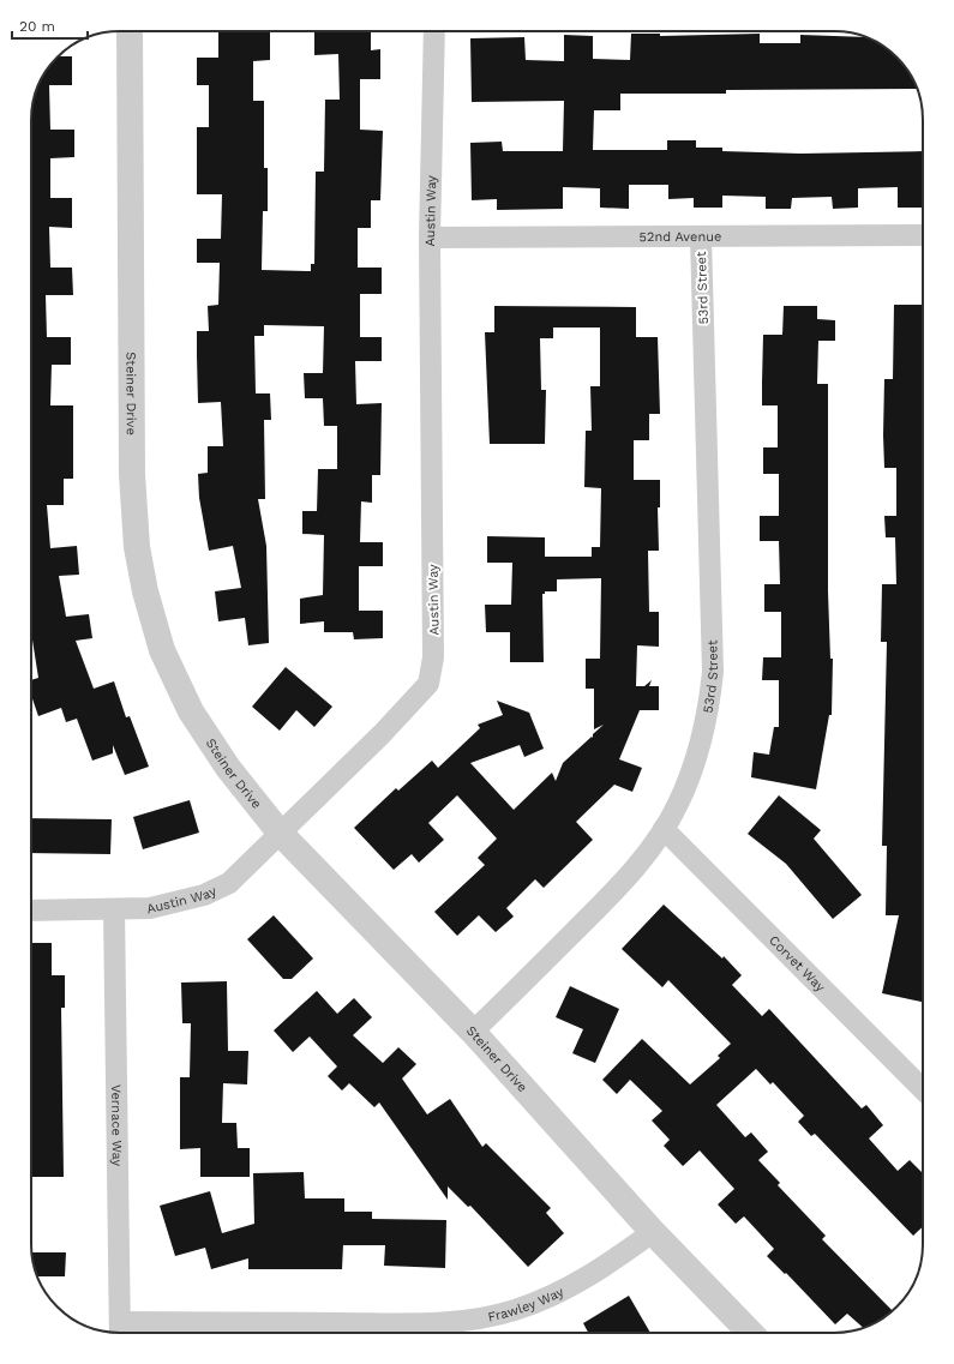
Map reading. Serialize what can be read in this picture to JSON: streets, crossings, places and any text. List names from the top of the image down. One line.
{"streets":{"street":["Austin Way","52nd Avenue","53rd Street","Steiner Drive","Corvet Way","Vernace Way","Frawley Way"]},"crossings":[["Austin Way","52nd Avenue"],["Austin Way","Steiner Drive"],["Austin Way","Vernace Way"],["52nd Avenue","53rd Street"],["53rd Street","Steiner Drive"],["53rd Street","Corvet Way"],["Steiner Drive","Frawley Way"],["Vernace Way","Frawley Way"]],"scale_bar":"20 m"}
